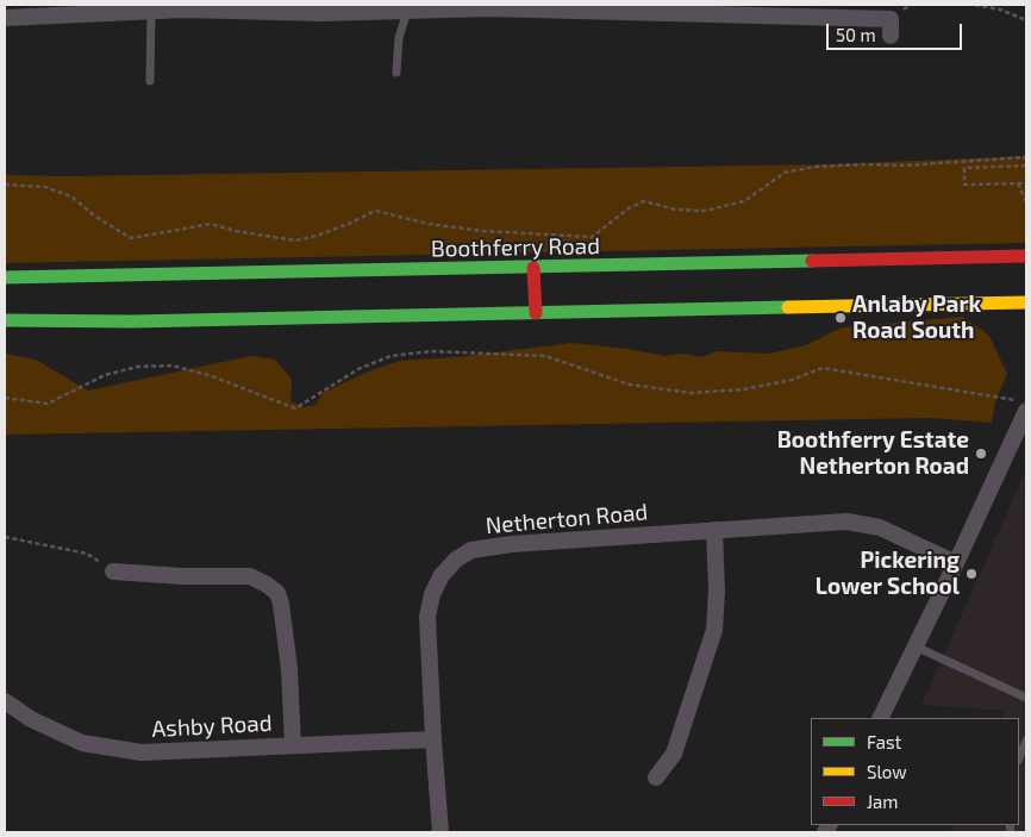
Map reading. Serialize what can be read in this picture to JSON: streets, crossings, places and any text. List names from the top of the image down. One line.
{"streets":{"main road":["Boothferry Road"],"street":["Netherton Road","Ashby Road"]},"crossings":[["Netherton Road","Ashby Road"]],"places":["Anlaby Park Road South","Boothferry Estate Netherton Road","Pickering Lower School"],"legend":["Fast","Slow","Jam"],"scale_bar":"50 m"}
